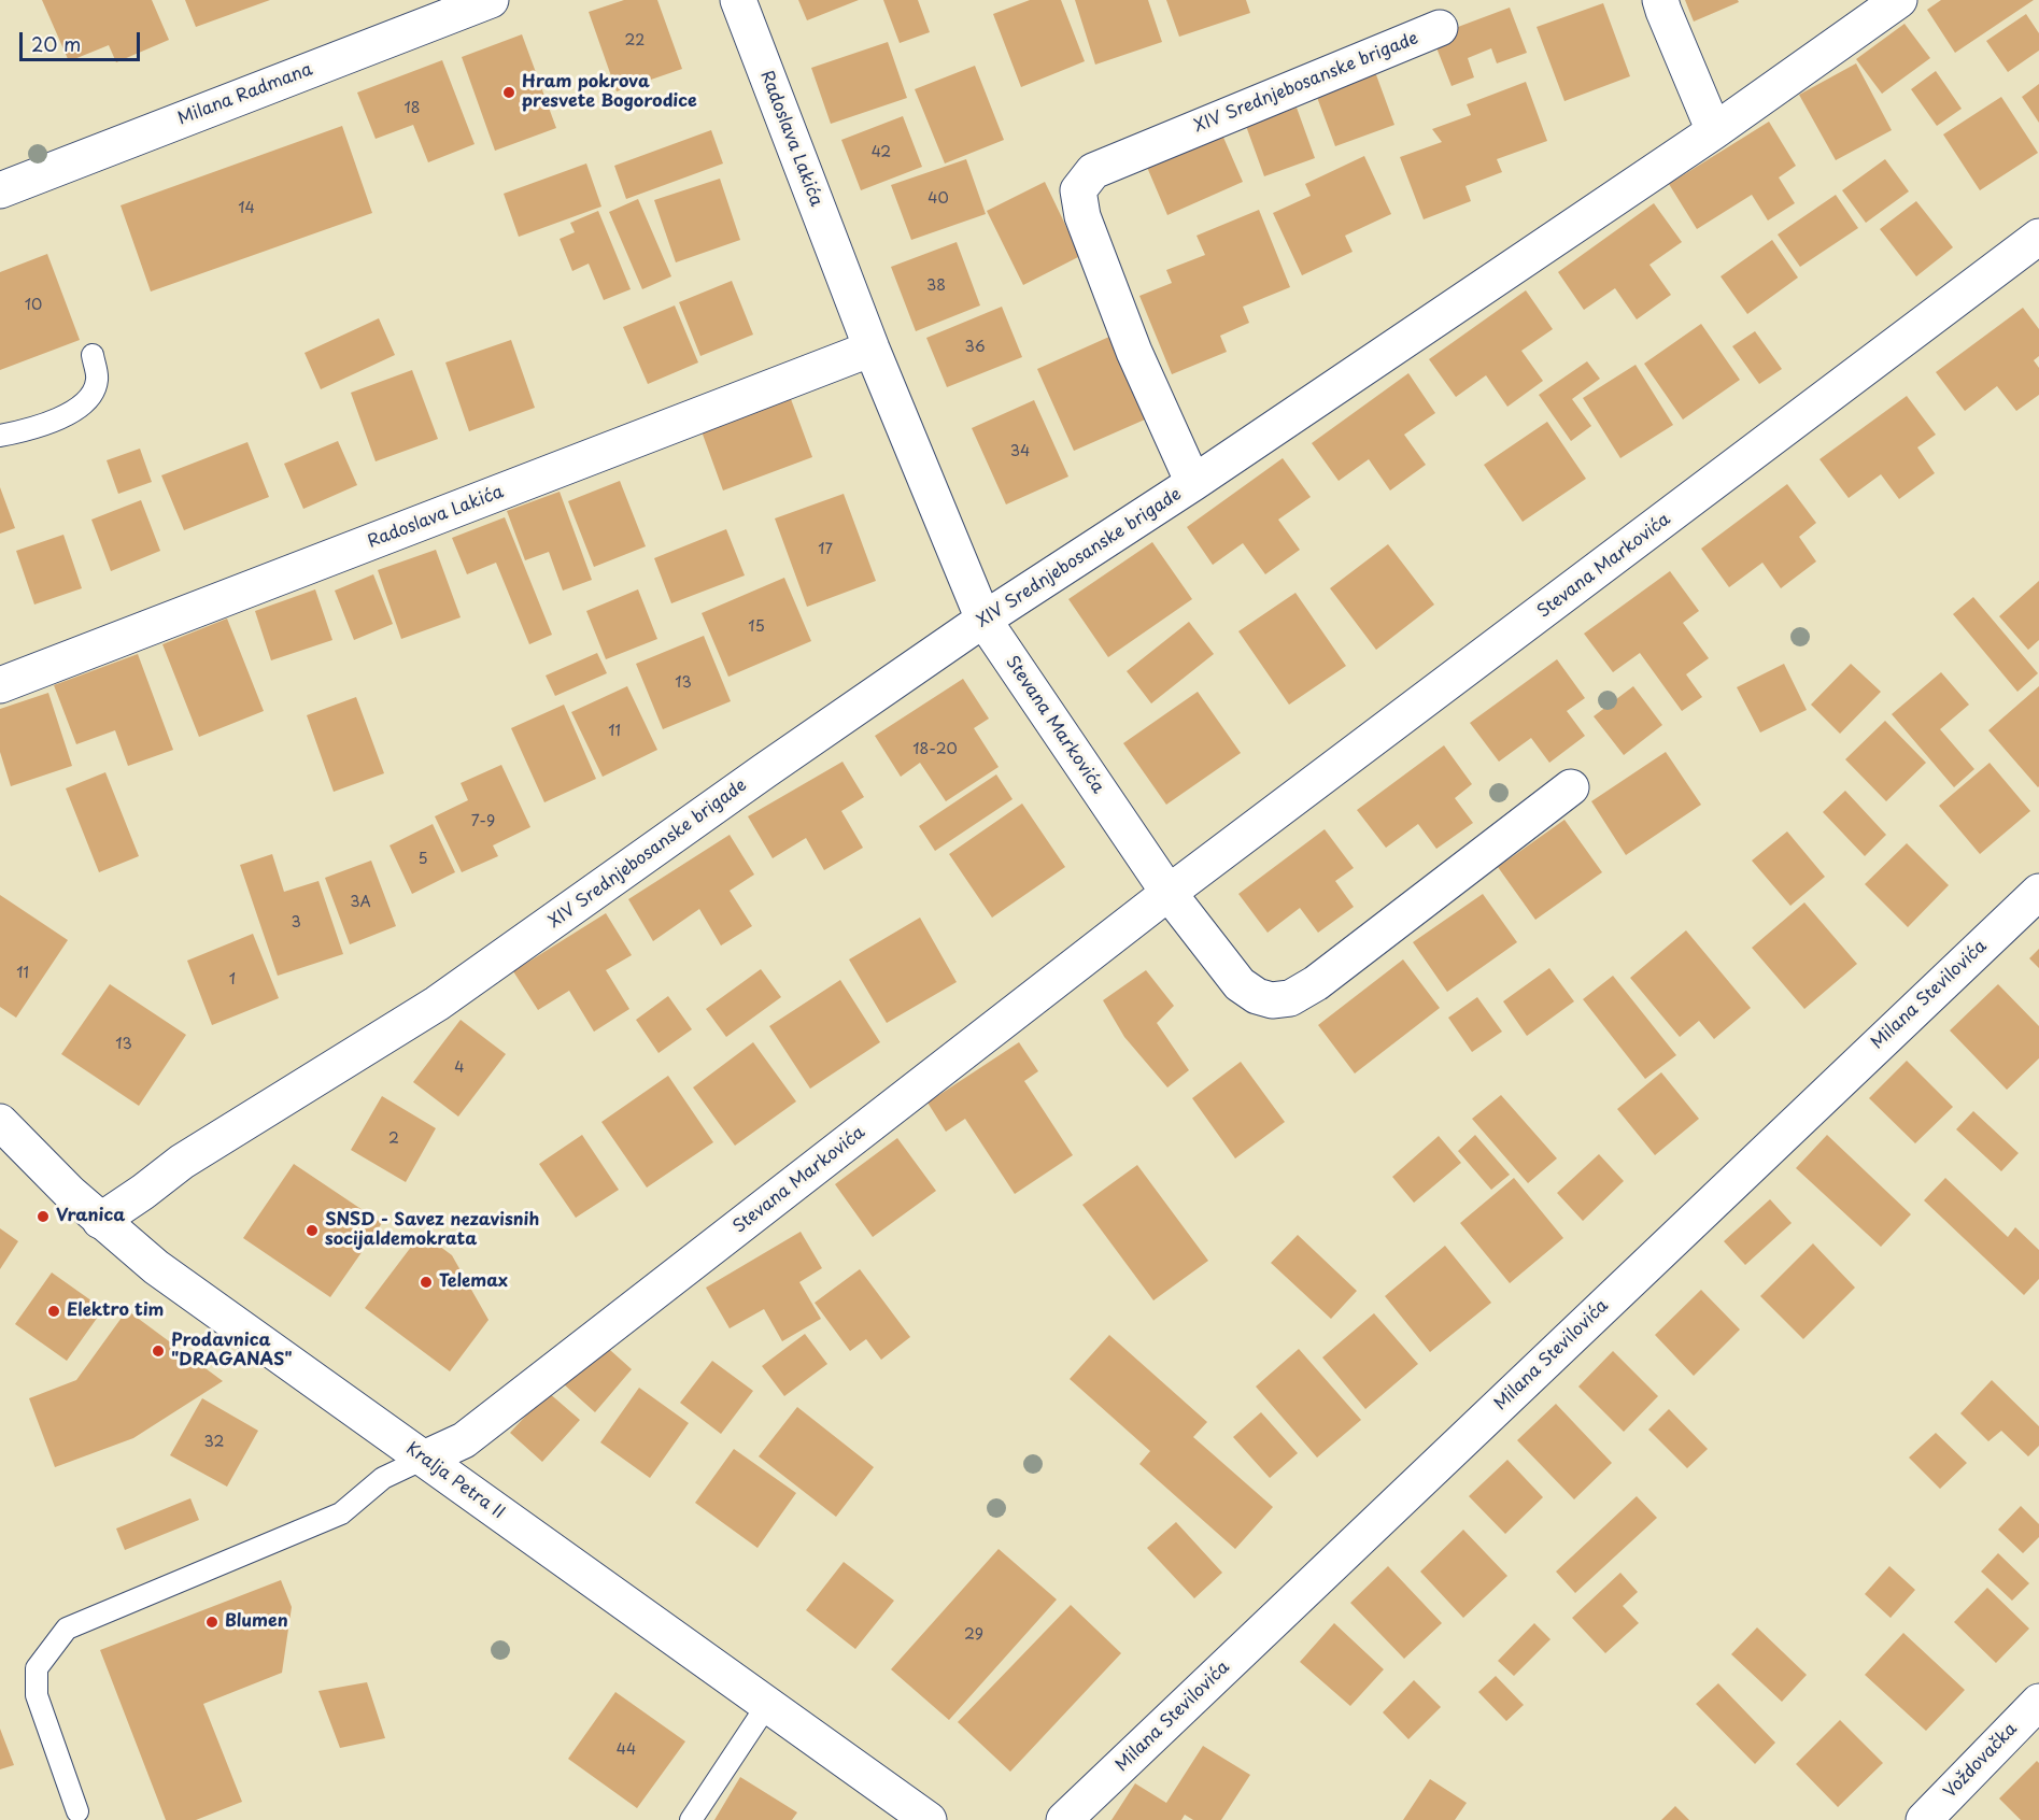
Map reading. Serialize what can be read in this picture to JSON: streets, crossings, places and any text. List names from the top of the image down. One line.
{"streets":{"street":["XIV Srednjebosanske brigade","Milana Radmana","Radoslava Lakića","Stevana Markovića","Milana Stevilovića","Kralja Petra II","Voždovačka"]},"crossings":[["XIV Srednjebosanske brigade","Radoslava Lakića"],["XIV Srednjebosanske brigade","Stevana Markovića"],["XIV Srednjebosanske brigade","Kralja Petra II"],["Radoslava Lakića","Stevana Markovića"],["Stevana Markovića","Kralja Petra II"]],"places":["Hram pokrova presvete Bogorodice","Vranica","SNSD - Savez nezavisnih socijaldemokrata","Telemax","Elektro tim","Prodavnica \"DRAGANAS\"","Blumen"],"house_numbers":["22","18","42","40","14","38","10","36","34","17","15","13","11","18-20","7-9","5","3A","3","11","1","13","4","2","32","29","44"],"scale_bar":"20 m"}
